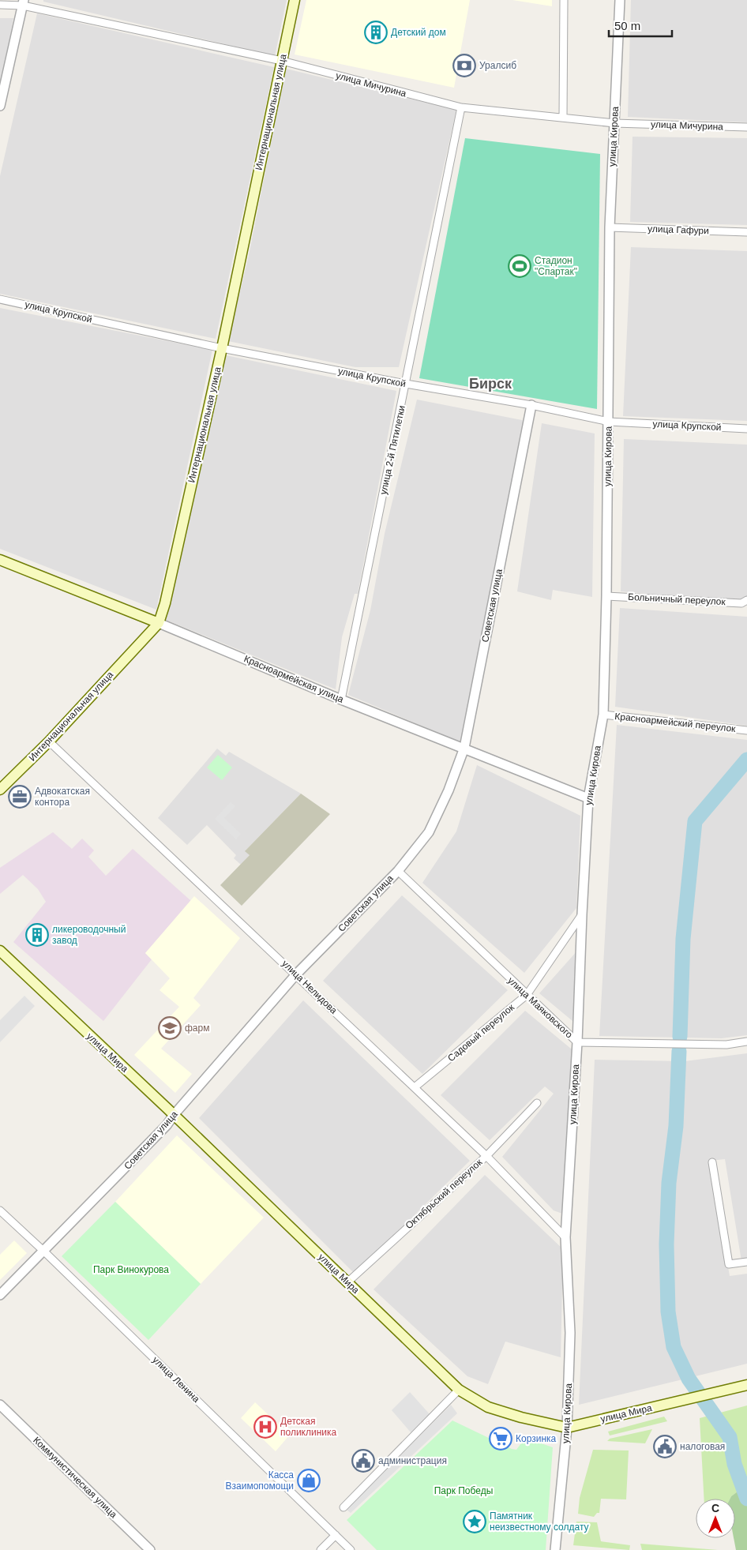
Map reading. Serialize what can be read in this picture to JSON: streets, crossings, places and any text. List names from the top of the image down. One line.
{"streets":{"main road":["Интернациональная улица","Красноармейская улица","улица Мира"],"street":["улица Мичурина","улица Кирова","улица Гафури","улица Крупской","улица 2-й Пятилетки","Больничный переулок","Советская улица","Красноармейский переулок","улица Нелидова","улица Маяковского","Садовый переулок","Октябрьский переулок","улица Ленина","Коммунистическая улица"]},"crossings":[["улица Мичурина","Интернациональная улица"],["улица Мичурина","улица Кирова"],["улица Мичурина","улица 2-й Пятилетки"],["Интернациональная улица","улица Крупской"],["Интернациональная улица","Красноармейская улица"],["Интернациональная улица","улица Нелидова"],["улица Кирова","улица Гафури"],["улица Кирова","улица Крупской"],["улица Кирова","Больничный переулок"],["улица Кирова","Красноармейская улица"],["улица Кирова","Красноармейский переулок"],["улица Кирова","улица Нелидова"],["улица Кирова","улица Маяковского"],["улица Кирова","Садовый переулок"],["улица Кирова","улица Мира"],["улица Крупской","улица 2-й Пятилетки"],["улица Крупской","Советская улица"],["улица 2-й Пятилетки","Красноармейская улица"],["Советская улица","Красноармейская улица"],["Советская улица","улица Нелидова"],["Советская улица","улица Маяковского"],["Советская улица","улица Мира"],["Советская улица","улица Ленина"],["улица Нелидова","Садовый переулок"],["улица Нелидова","Октябрьский переулок"],["улица Маяковского","Садовый переулок"],["улица Мира","Октябрьский переулок"]],"districts":["Бирск"],"parks":["Парк Винокурова","Парк Победы"],"places":{"building":["Детский дом","ликероводочный завод"],"bank":["Уралсиб"],"sports":["Стадион \"Спартак\""],"office":["Адвокатская контора"],"school or university":["фарм"],"hospital":["Детская поликлиника"],"supermarket":["Корзинка"],"public building":["налоговая","администрация"],"shop":["Касса Взаимопомощи"],"place":["Памятник неизвестному солдату"]},"scale_bar":"50 m","north":"top"}
